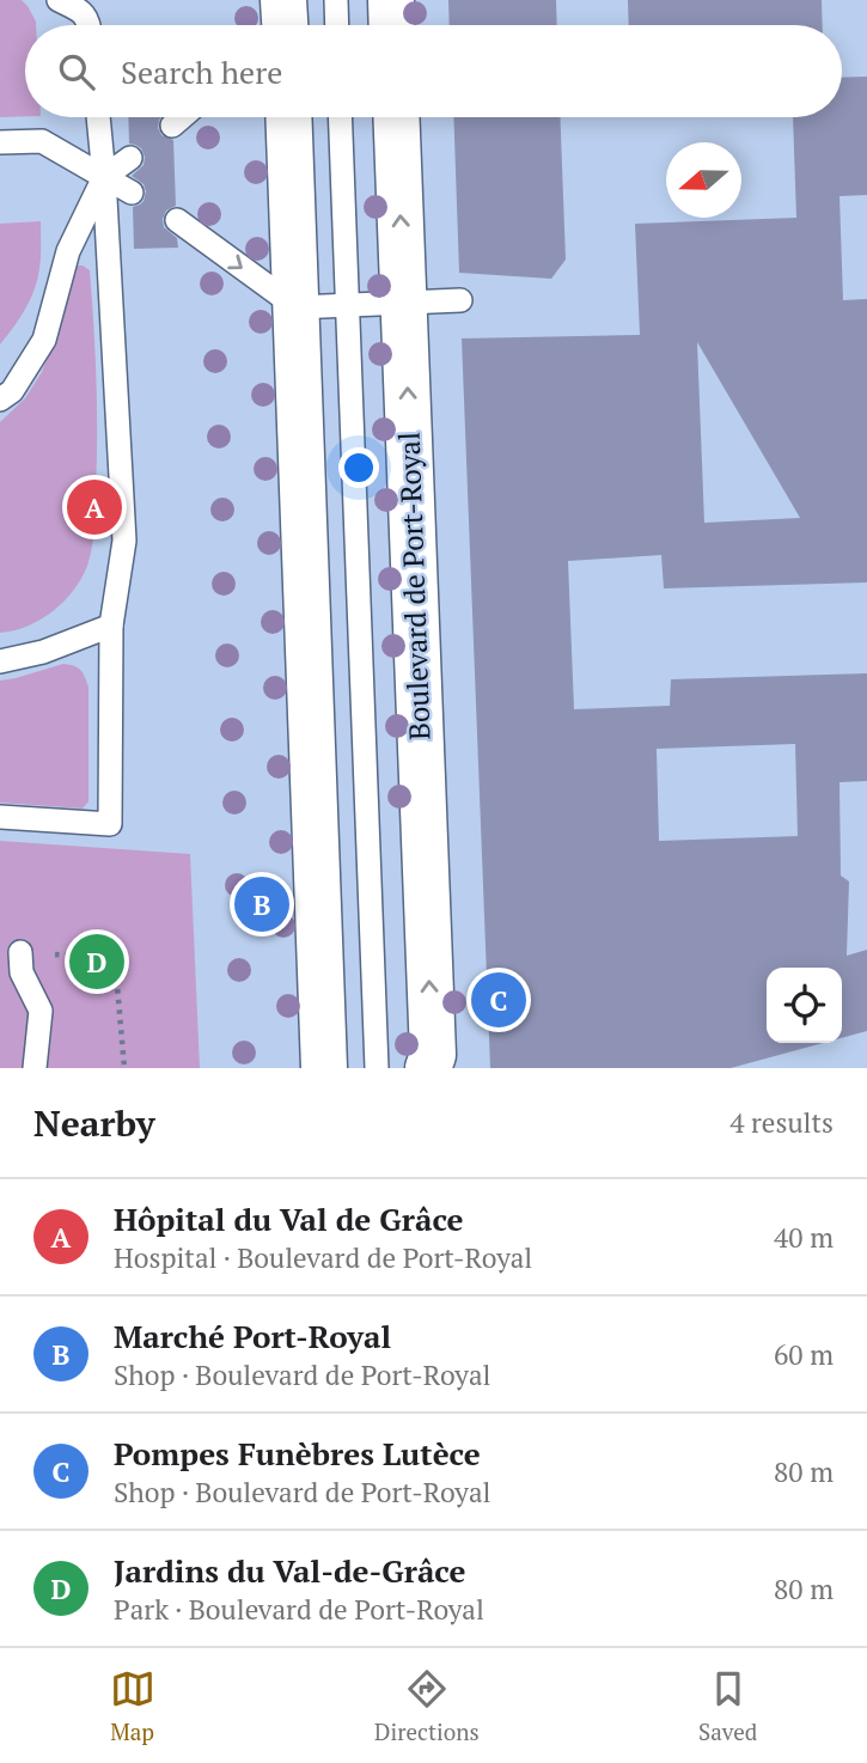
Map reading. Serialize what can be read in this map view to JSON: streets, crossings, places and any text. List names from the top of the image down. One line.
{"streets":{"street":["Boulevard de Port-Royal"]},"north":"left","page":{"search":"Search here","pins":["A","B","D","C"],"heading":["Nearby","4 results"],"list":[{"mark":"A","name":"Hôpital du Val de Grâce","note":"Hospital · Boulevard de Port-Royal","value":"40 m"},{"mark":"B","name":"Marché Port-Royal","note":"Shop · Boulevard de Port-Royal","value":"60 m"},{"mark":"C","name":"Pompes Funèbres Lutèce","note":"Shop · Boulevard de Port-Royal","value":"80 m"},{"mark":"D","name":"Jardins du Val-de-Grâce","note":"Park · Boulevard de Port-Royal","value":"80 m"}],"nav":["Map","Directions","Saved"]}}
